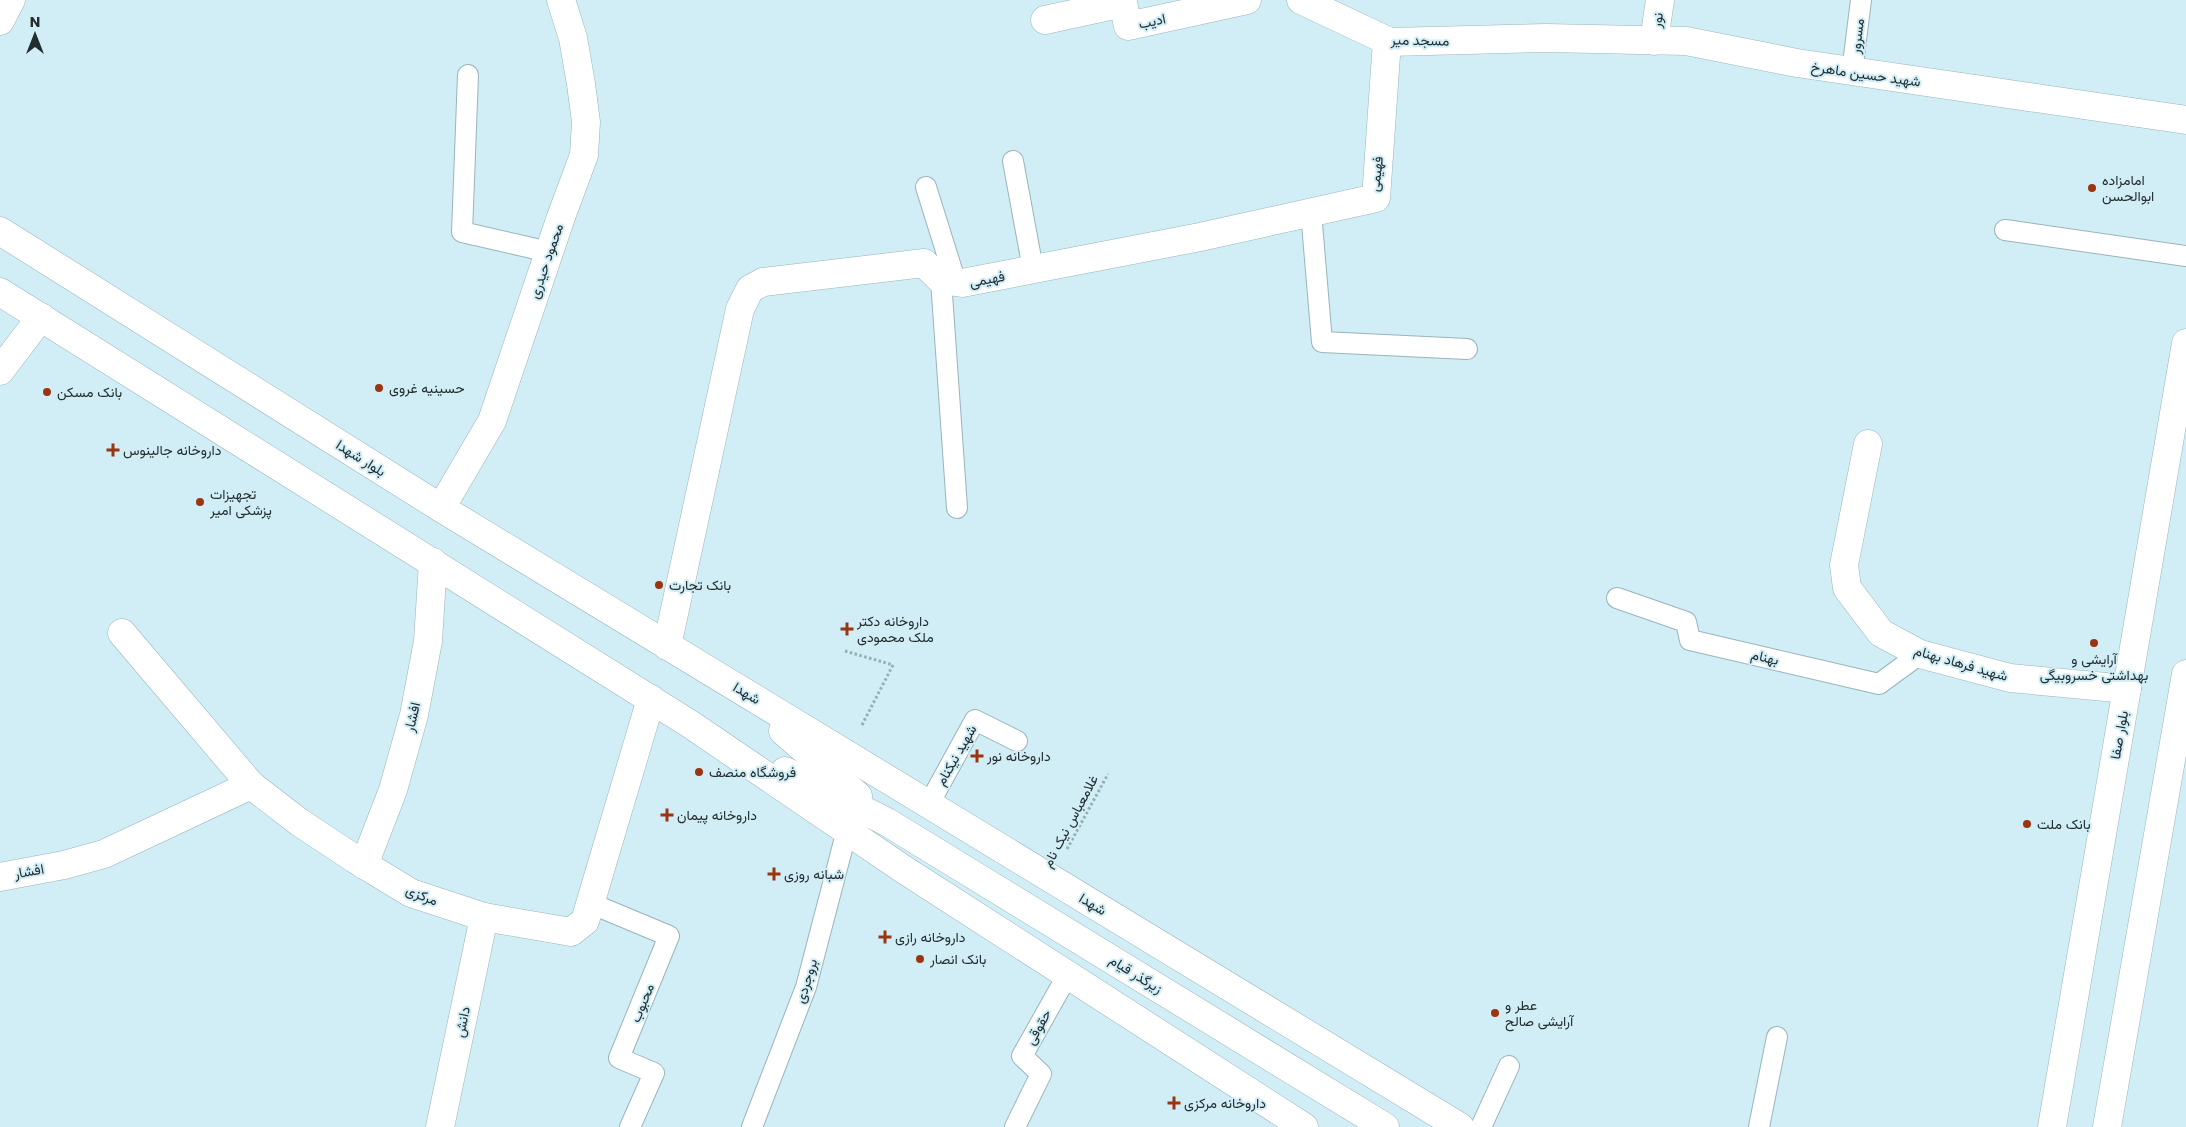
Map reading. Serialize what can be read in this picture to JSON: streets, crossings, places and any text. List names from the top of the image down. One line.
{"streets":{"main road":["نور","ادیب","مسجد میر","شهید حسین ماهرخ","فهیمی","محمود حیدری","بلوار شهدا","شهید فرهاد بهنام","شهدا","افشار","بلوار صفا","مرکزی","زیرگذر قیام","دانش"],"lane":["مسرور","بهنام","شهید نیکنام","بروجردی","محبوب","حقوقی"],"path":["غلامعباس نیک نام"]},"crossings":[["نور","شهید حسین ماهرخ"],["مسرور","شهید حسین ماهرخ"],["مسجد میر","شهید حسین ماهرخ"],["مسجد میر","فهیمی"],["محمود حیدری","بلوار شهدا"],["بلوار شهدا","شهدا"],["بهنام","شهید فرهاد بهنام"],["شهید فرهاد بهنام","بلوار صفا"],["شهدا","شهید نیکنام"],["شهدا","غلامعباس نیک نام"],["افشار","مرکزی"],["مرکزی","محبوب"],["مرکزی","دانش"]],"places":{"other":["امامزاده ابوالحسن","حسینیه غروی","بانک مسکن","تجهیزات پزشکی امیر","بانک تجارت","آرایشی و بهداشتی خسروبیگی","فروشگاه منصف","بانک ملت","بانک انصار","عطر و آرایشی صالح"],"health":["داروخانه جالینوس","داروخانه دکتر ملک محمودی","داروخانه نور","داروخانه پیمان","شبانه روزی","داروخانه رازی","داروخانه مرکزی"]},"north":"top"}
